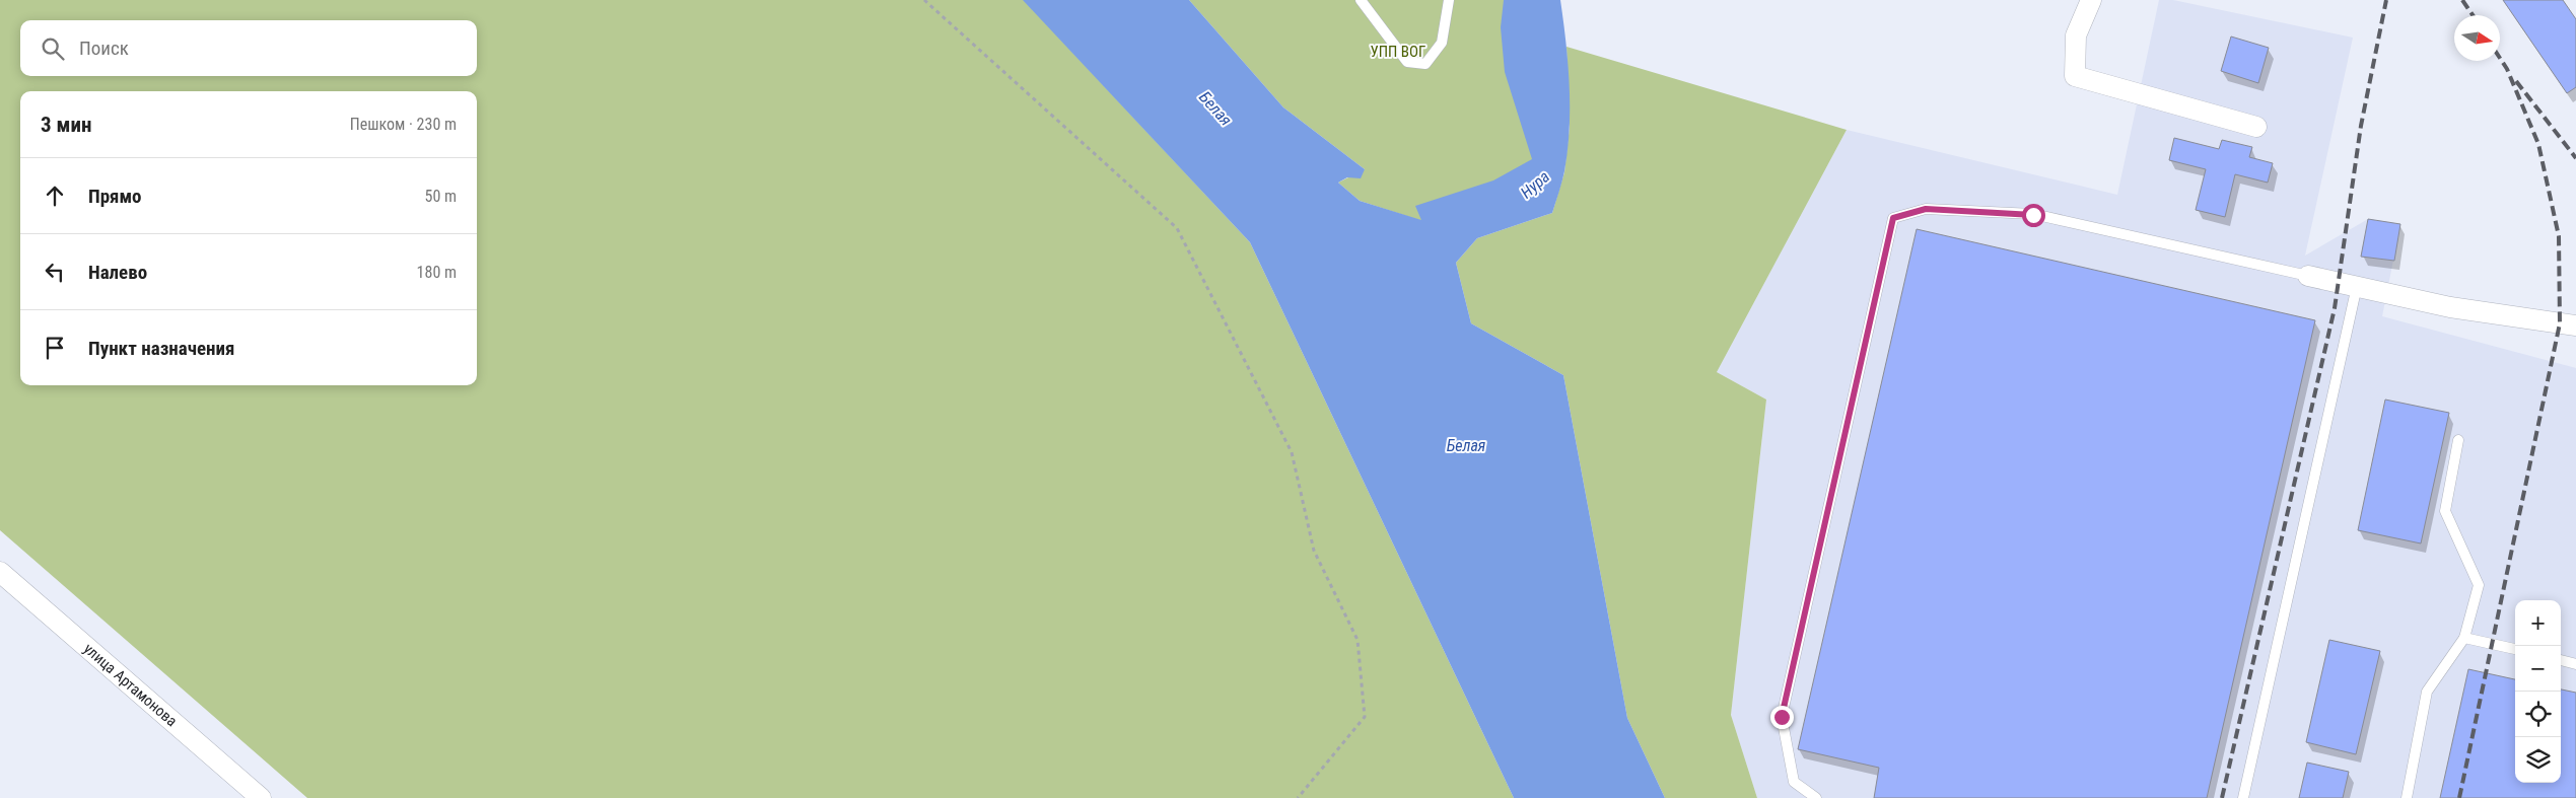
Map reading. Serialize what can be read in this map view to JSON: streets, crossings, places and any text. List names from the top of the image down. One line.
{"streets":{"street":["улица Артамонова"]},"water":["Белая","Нура"],"parks":["УПП ВОГ"],"north":"right","page":{"search":"Поиск","heading":["3 мин","Пешком · 230 m"],"list":[["Прямо","50 m"],["Налево","180 m"],"Пункт назначения"],"map_buttons":["+","−"]}}
